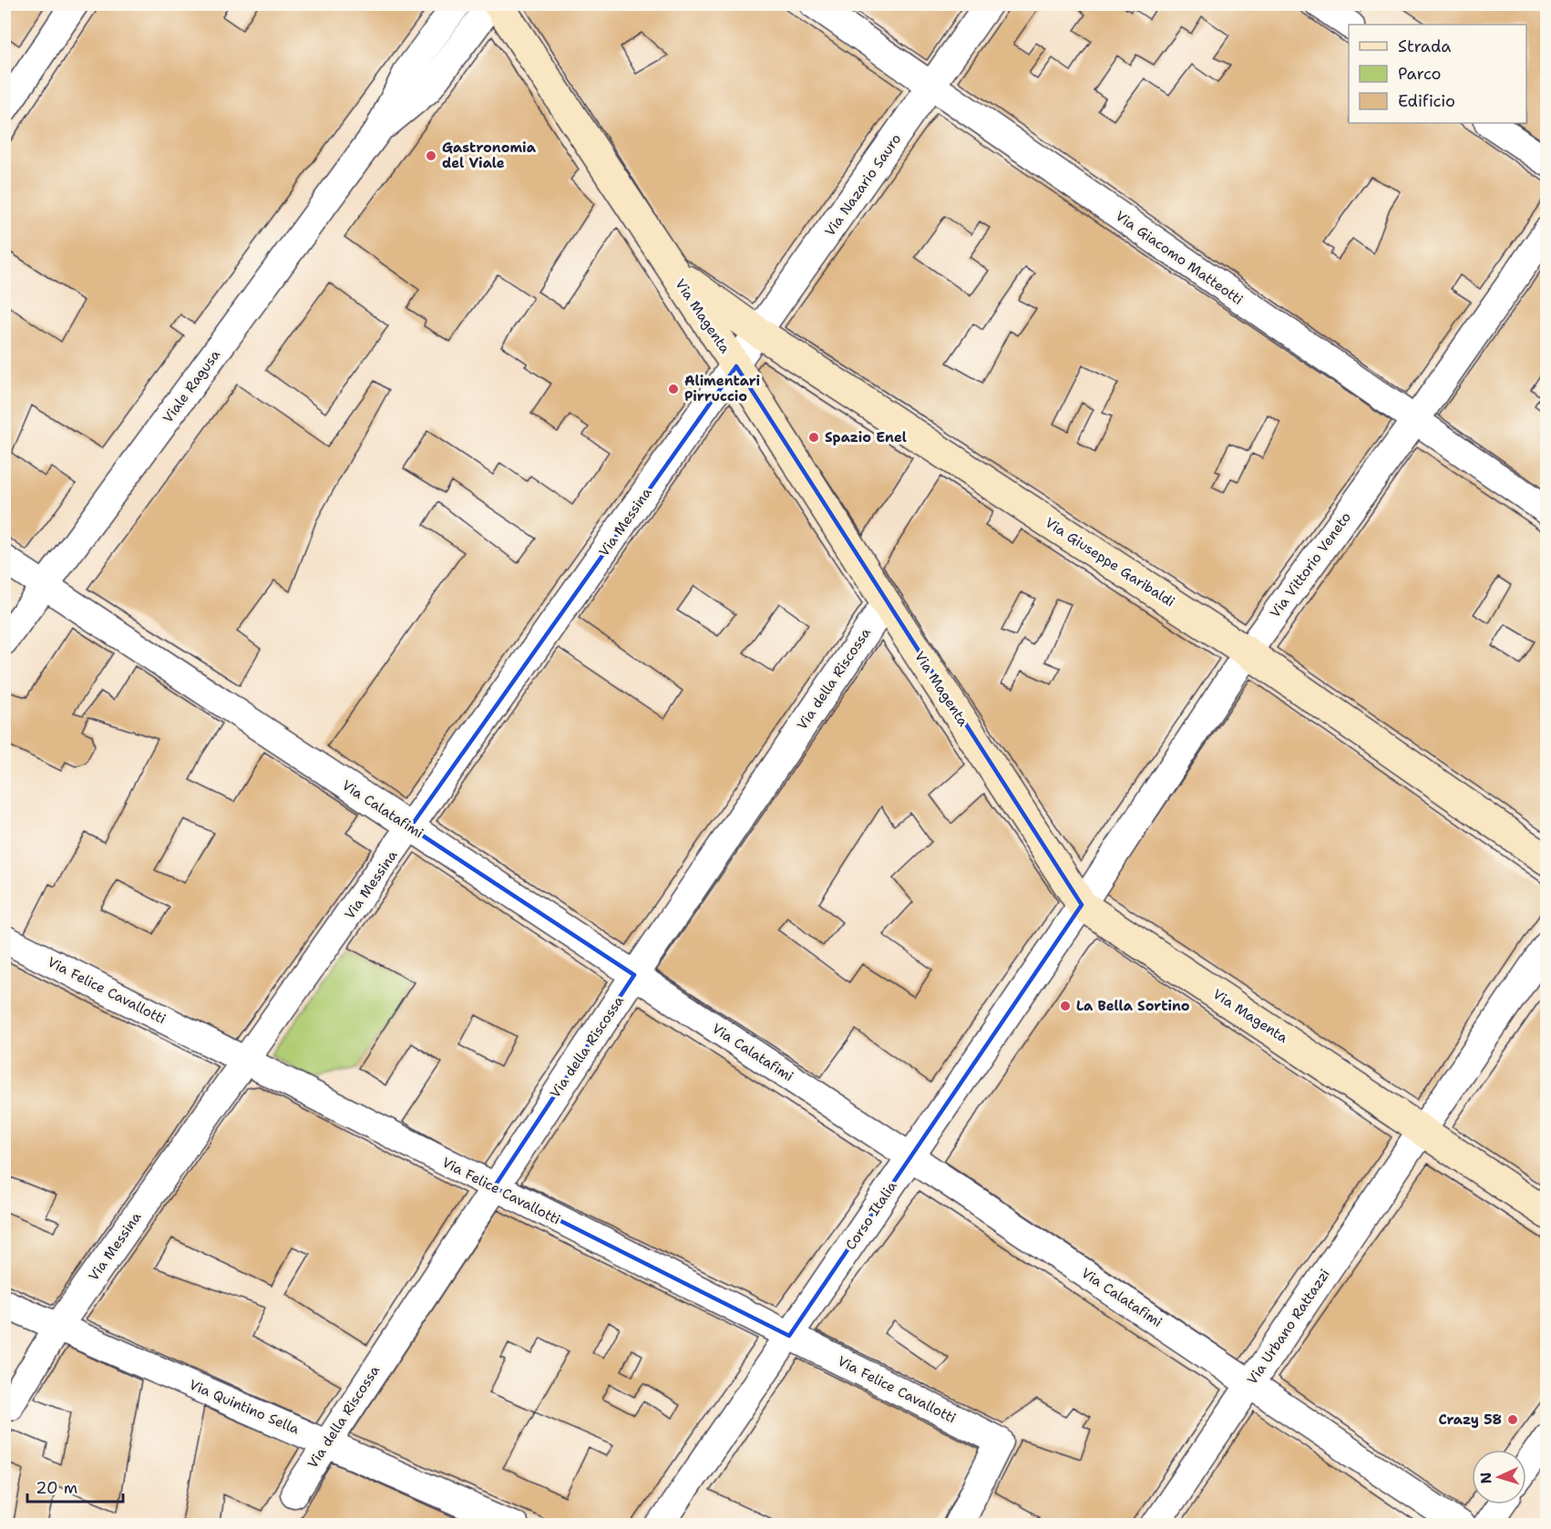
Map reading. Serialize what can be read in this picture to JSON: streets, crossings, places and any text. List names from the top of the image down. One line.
{"streets":{"street":["Via Nazario Sauro","Via Giacomo Matteotti","Via Magenta","Viale Ragusa","Via Messina","Via Giuseppe Garibaldi","Via Vittorio Veneto","Via della Riscossa","Via Calatafimi","Via Felice Cavallotti","Corso Italia","Via Urbano Rattazzi","Via Quintino Sella"]},"crossings":[["Via Nazario Sauro","Via Giacomo Matteotti"],["Via Nazario Sauro","Via Magenta"],["Via Nazario Sauro","Via Messina"],["Via Nazario Sauro","Via Giuseppe Garibaldi"],["Via Giacomo Matteotti","Via Vittorio Veneto"],["Via Magenta","Via Messina"],["Via Magenta","Via Giuseppe Garibaldi"],["Via Magenta","Via Vittorio Veneto"],["Via Magenta","Via della Riscossa"],["Via Magenta","Corso Italia"],["Via Magenta","Via Urbano Rattazzi"],["Viale Ragusa","Via Calatafimi"],["Via Messina","Via Calatafimi"],["Via Messina","Via Felice Cavallotti"],["Via Messina","Via Quintino Sella"],["Via Giuseppe Garibaldi","Via Vittorio Veneto"],["Via Vittorio Veneto","Corso Italia"],["Via della Riscossa","Via Calatafimi"],["Via della Riscossa","Via Felice Cavallotti"],["Via della Riscossa","Via Quintino Sella"],["Via Calatafimi","Corso Italia"],["Via Calatafimi","Via Urbano Rattazzi"],["Via Felice Cavallotti","Corso Italia"]],"places":["Gastronomia del Viale","Alimentari Pirruccio","Spazio Enel","La Bella Sortino","Crazy 58"],"legend":["Strada","Parco","Edificio"],"scale_bar":"20 m","north":"left"}
